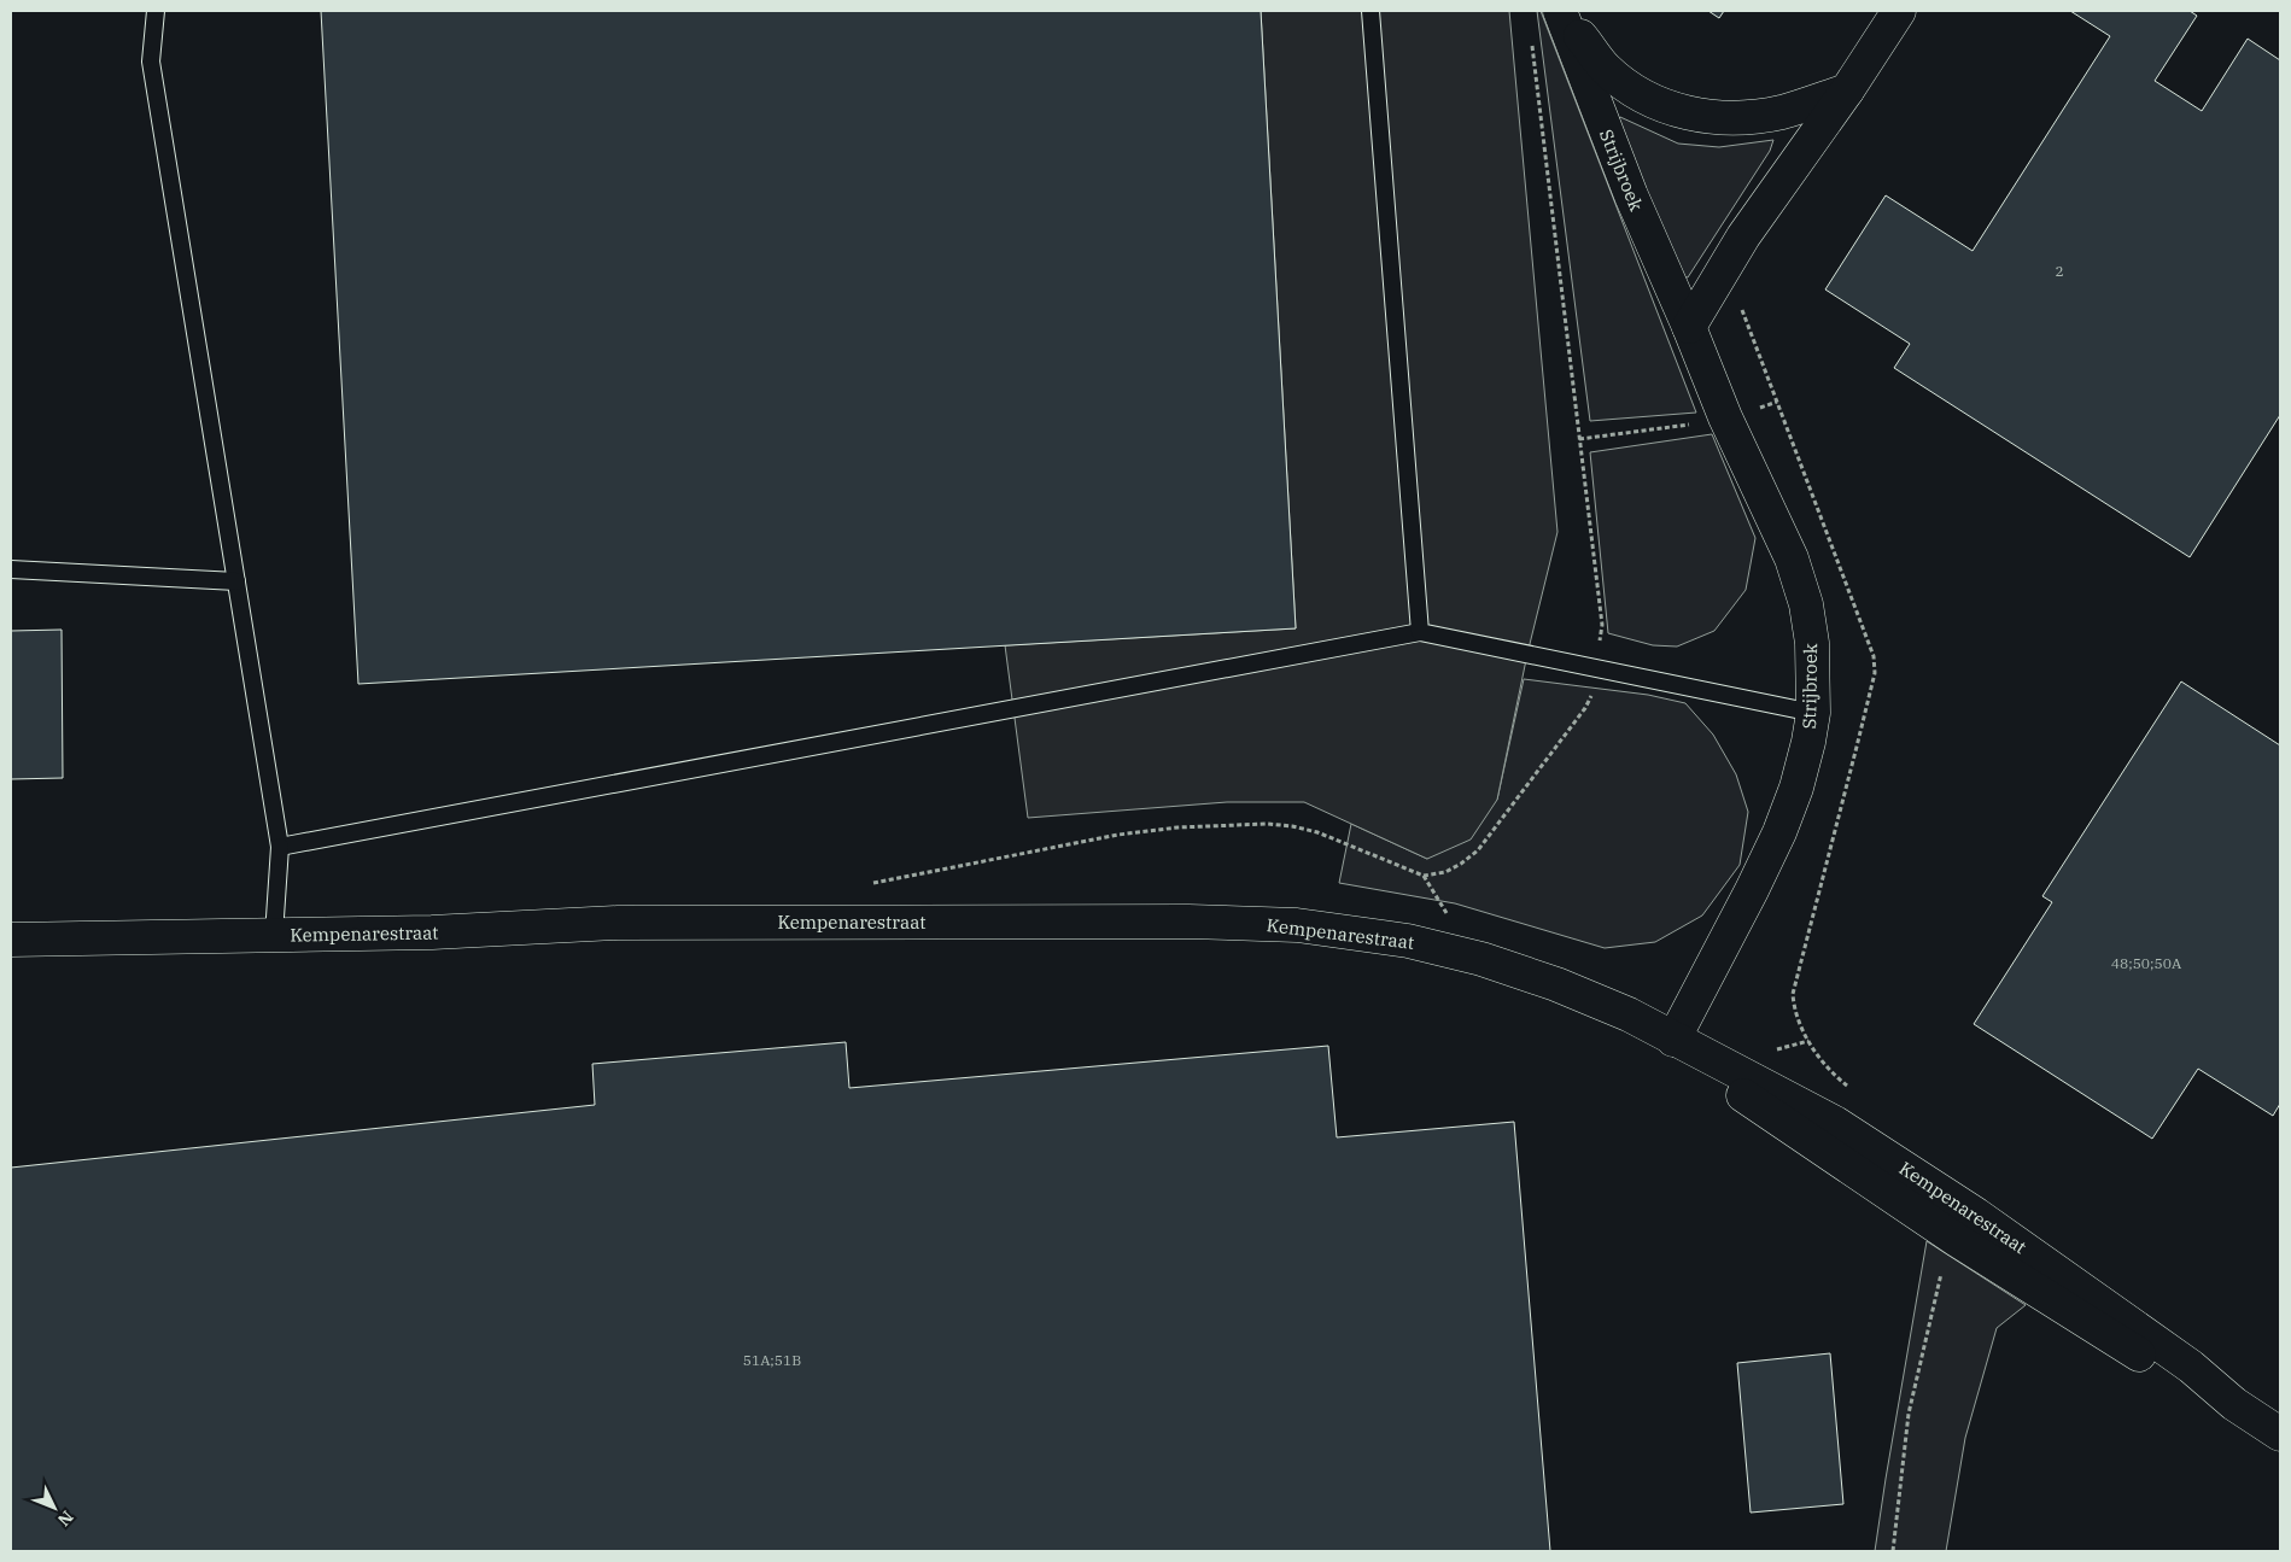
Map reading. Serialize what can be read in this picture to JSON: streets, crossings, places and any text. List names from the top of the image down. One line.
{"streets":{"street":["Strijbroek","Kempenarestraat"]},"crossings":[["Strijbroek","Kempenarestraat"]],"house_numbers":["2","48;50;50A","51A;51B"],"north":"bottom right"}
